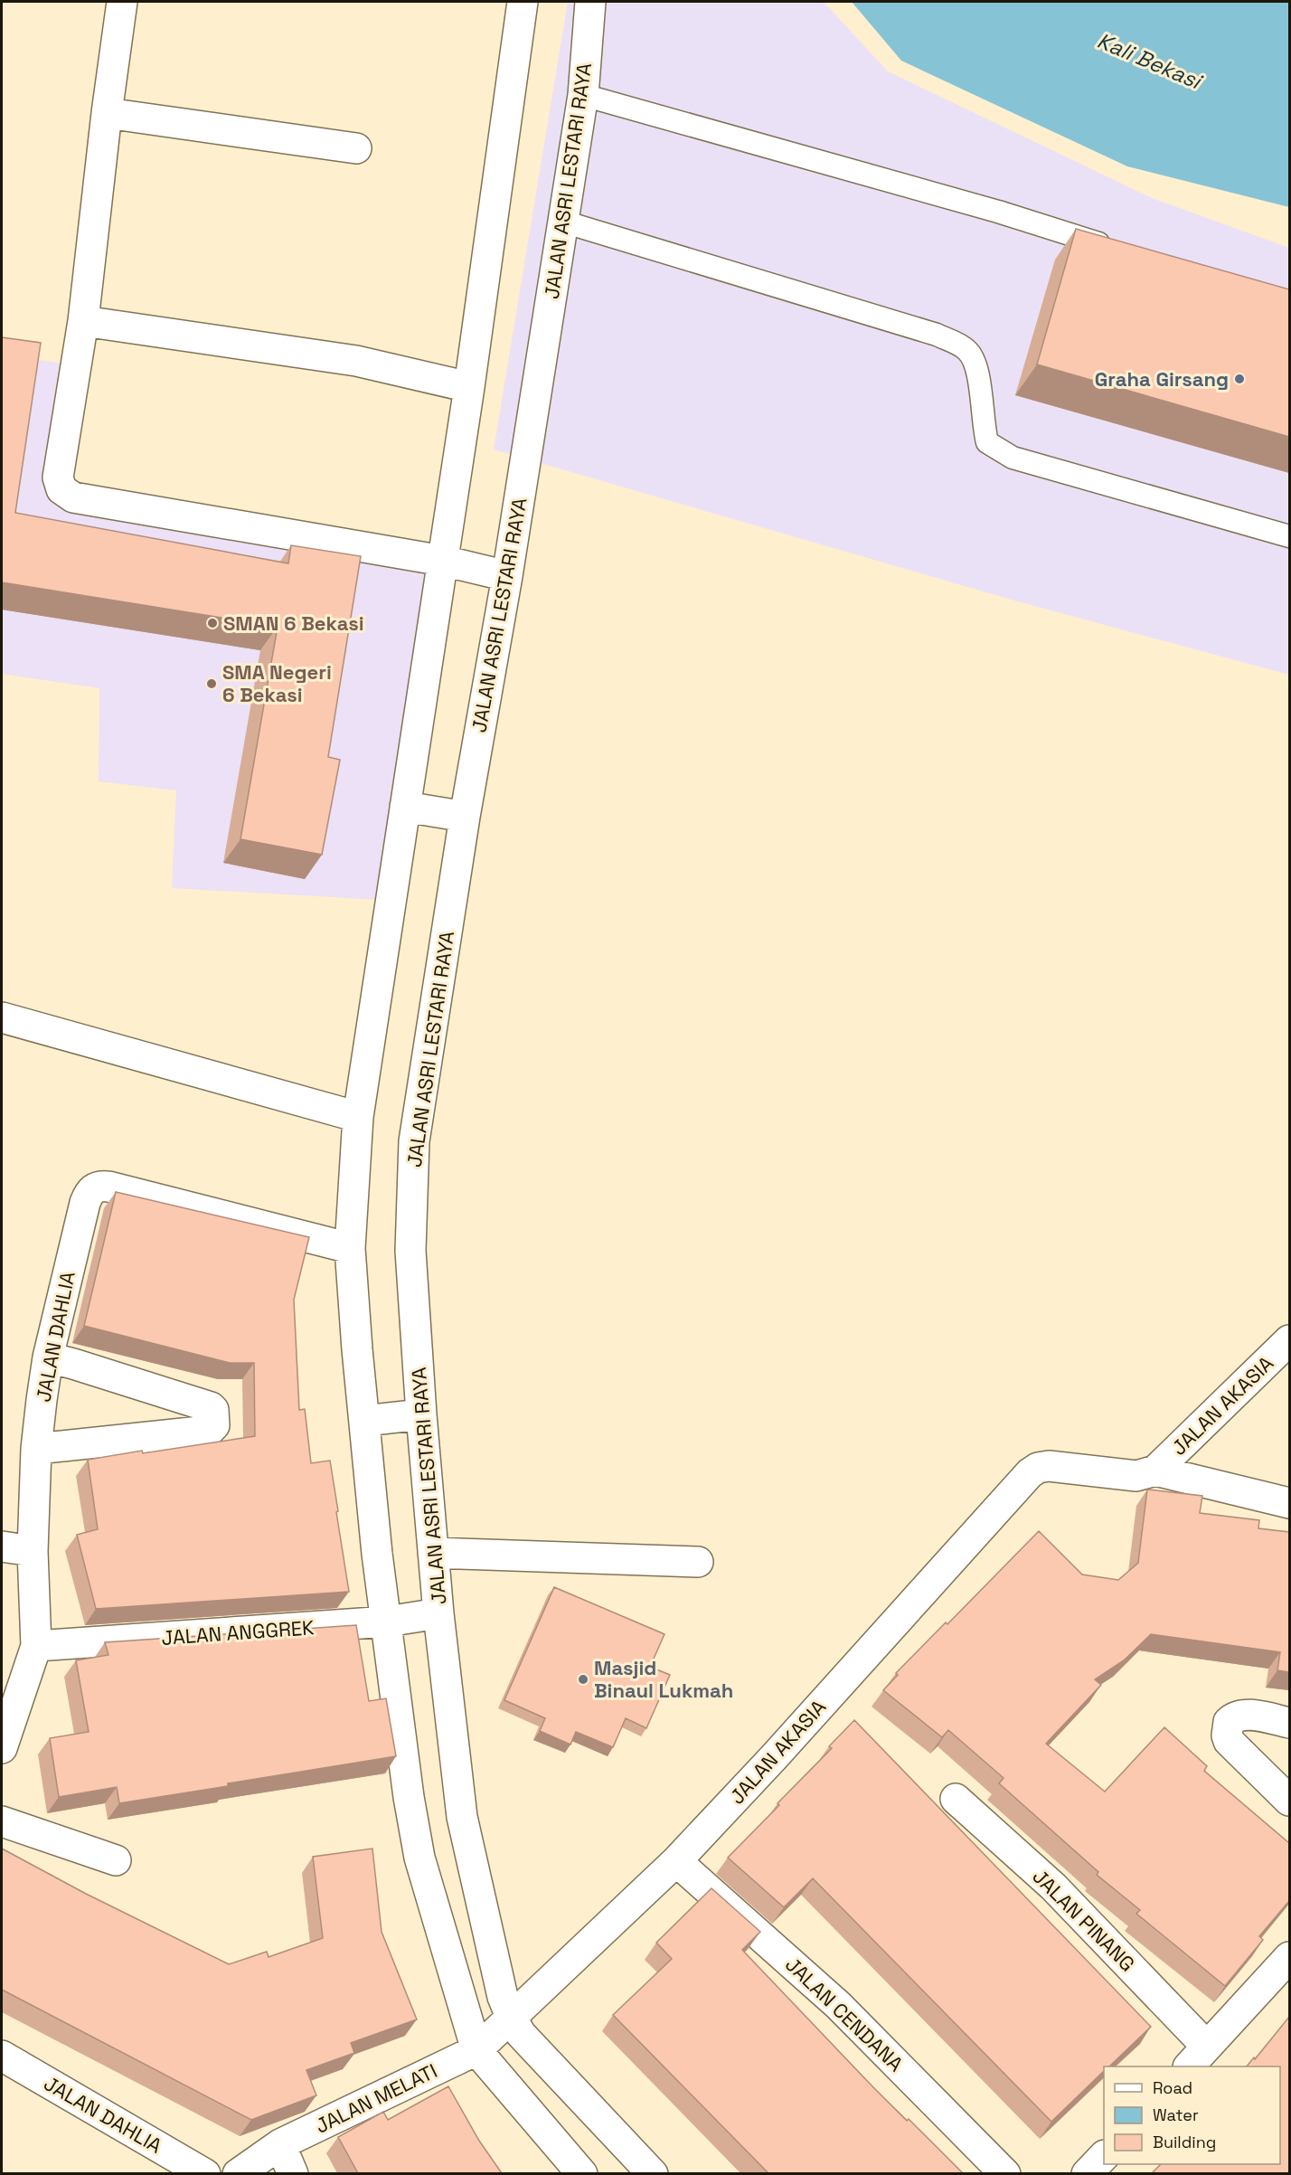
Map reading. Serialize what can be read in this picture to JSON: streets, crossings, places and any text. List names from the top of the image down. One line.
{"streets":{"street":["JALAN ASRI LESTARI RAYA","JALAN DAHLIA","JALAN AKASIA","JALAN ANGGREK","JALAN PINANG","JALAN CENDANA","JALAN MELATI"]},"crossings":[["JALAN ASRI LESTARI RAYA","JALAN AKASIA"],["JALAN ASRI LESTARI RAYA","JALAN ANGGREK"],["JALAN ASRI LESTARI RAYA","JALAN MELATI"],["JALAN DAHLIA","JALAN ANGGREK"],["JALAN AKASIA","JALAN CENDANA"],["JALAN AKASIA","JALAN MELATI"]],"water":["Kali Bekasi"],"places":["Graha Girsang","SMAN 6 Bekasi","SMA Negeri 6 Bekasi","Masjid Binaul Lukmah"],"legend":["Road","Water","Building"]}
